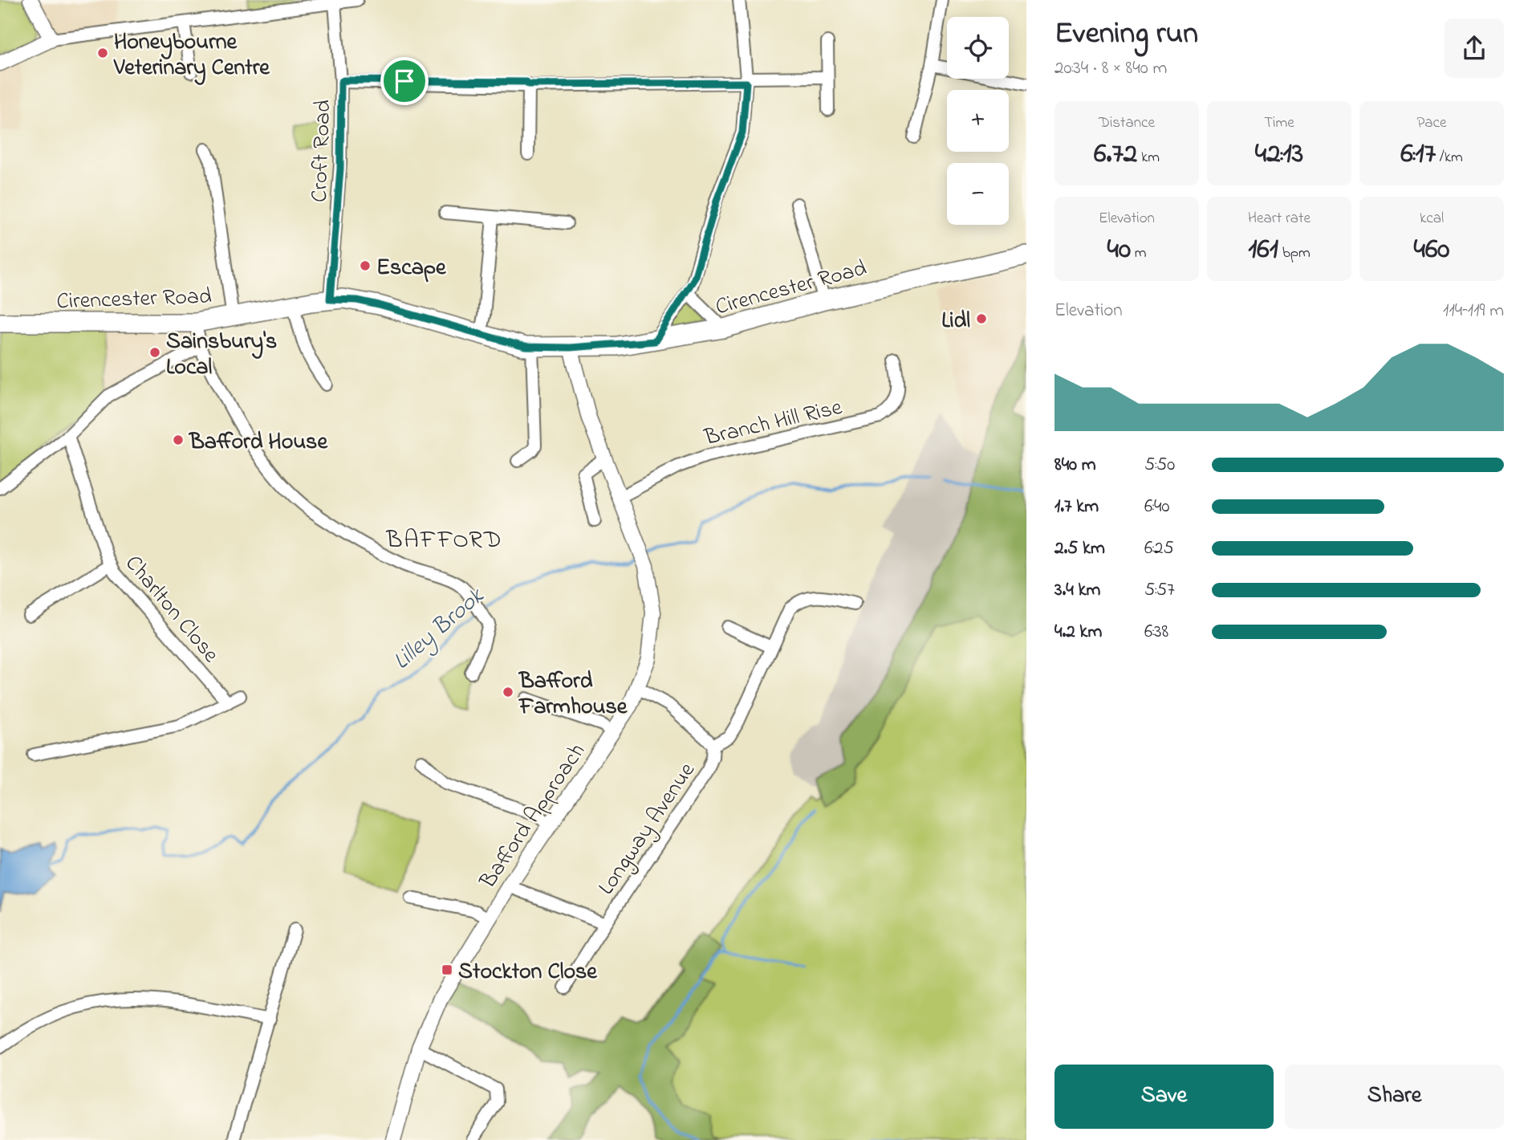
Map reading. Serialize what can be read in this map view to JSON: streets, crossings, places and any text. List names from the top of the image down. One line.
{"streets":{"main road":["Cirencester Road"],"street":["Croft Road","Branch Hill Rise","Charlton Close","Bafford Approach","Longway Avenue"]},"crossings":[["Croft Road","Cirencester Road"],["Cirencester Road","Bafford Approach"],["Branch Hill Rise","Bafford Approach"],["Bafford Approach","Longway Avenue"]],"districts":["BAFFORD"],"water":["Lilley Brook"],"places":{"other":["Honeybourne Veterinary Centre","Escape","Lidl","Sainsbury's Local","Bafford House","Bafford Farmhouse"],"transit":["Stockton Close"]},"page":{"heading":["Evening run","20:34 · 8 × 840 m"],"map_buttons":["+","−"],"stats":[["Distance","6.72 km"],["Time","42:13"],["Pace","6:17 /km"],["Elevation","40 m"],["Heart rate","161 bpm"],["kcal","460"]],"chart":["Elevation","114–119 m"],"list":[{"name":"840 m","note":"5:50"},{"name":"1.7 km","note":"6:40"},{"name":"2.5 km","note":"6:25"},{"name":"3.4 km","note":"5:57"},{"name":"4.2 km","note":"6:38"}],"buttons":["Save","Share"]}}
